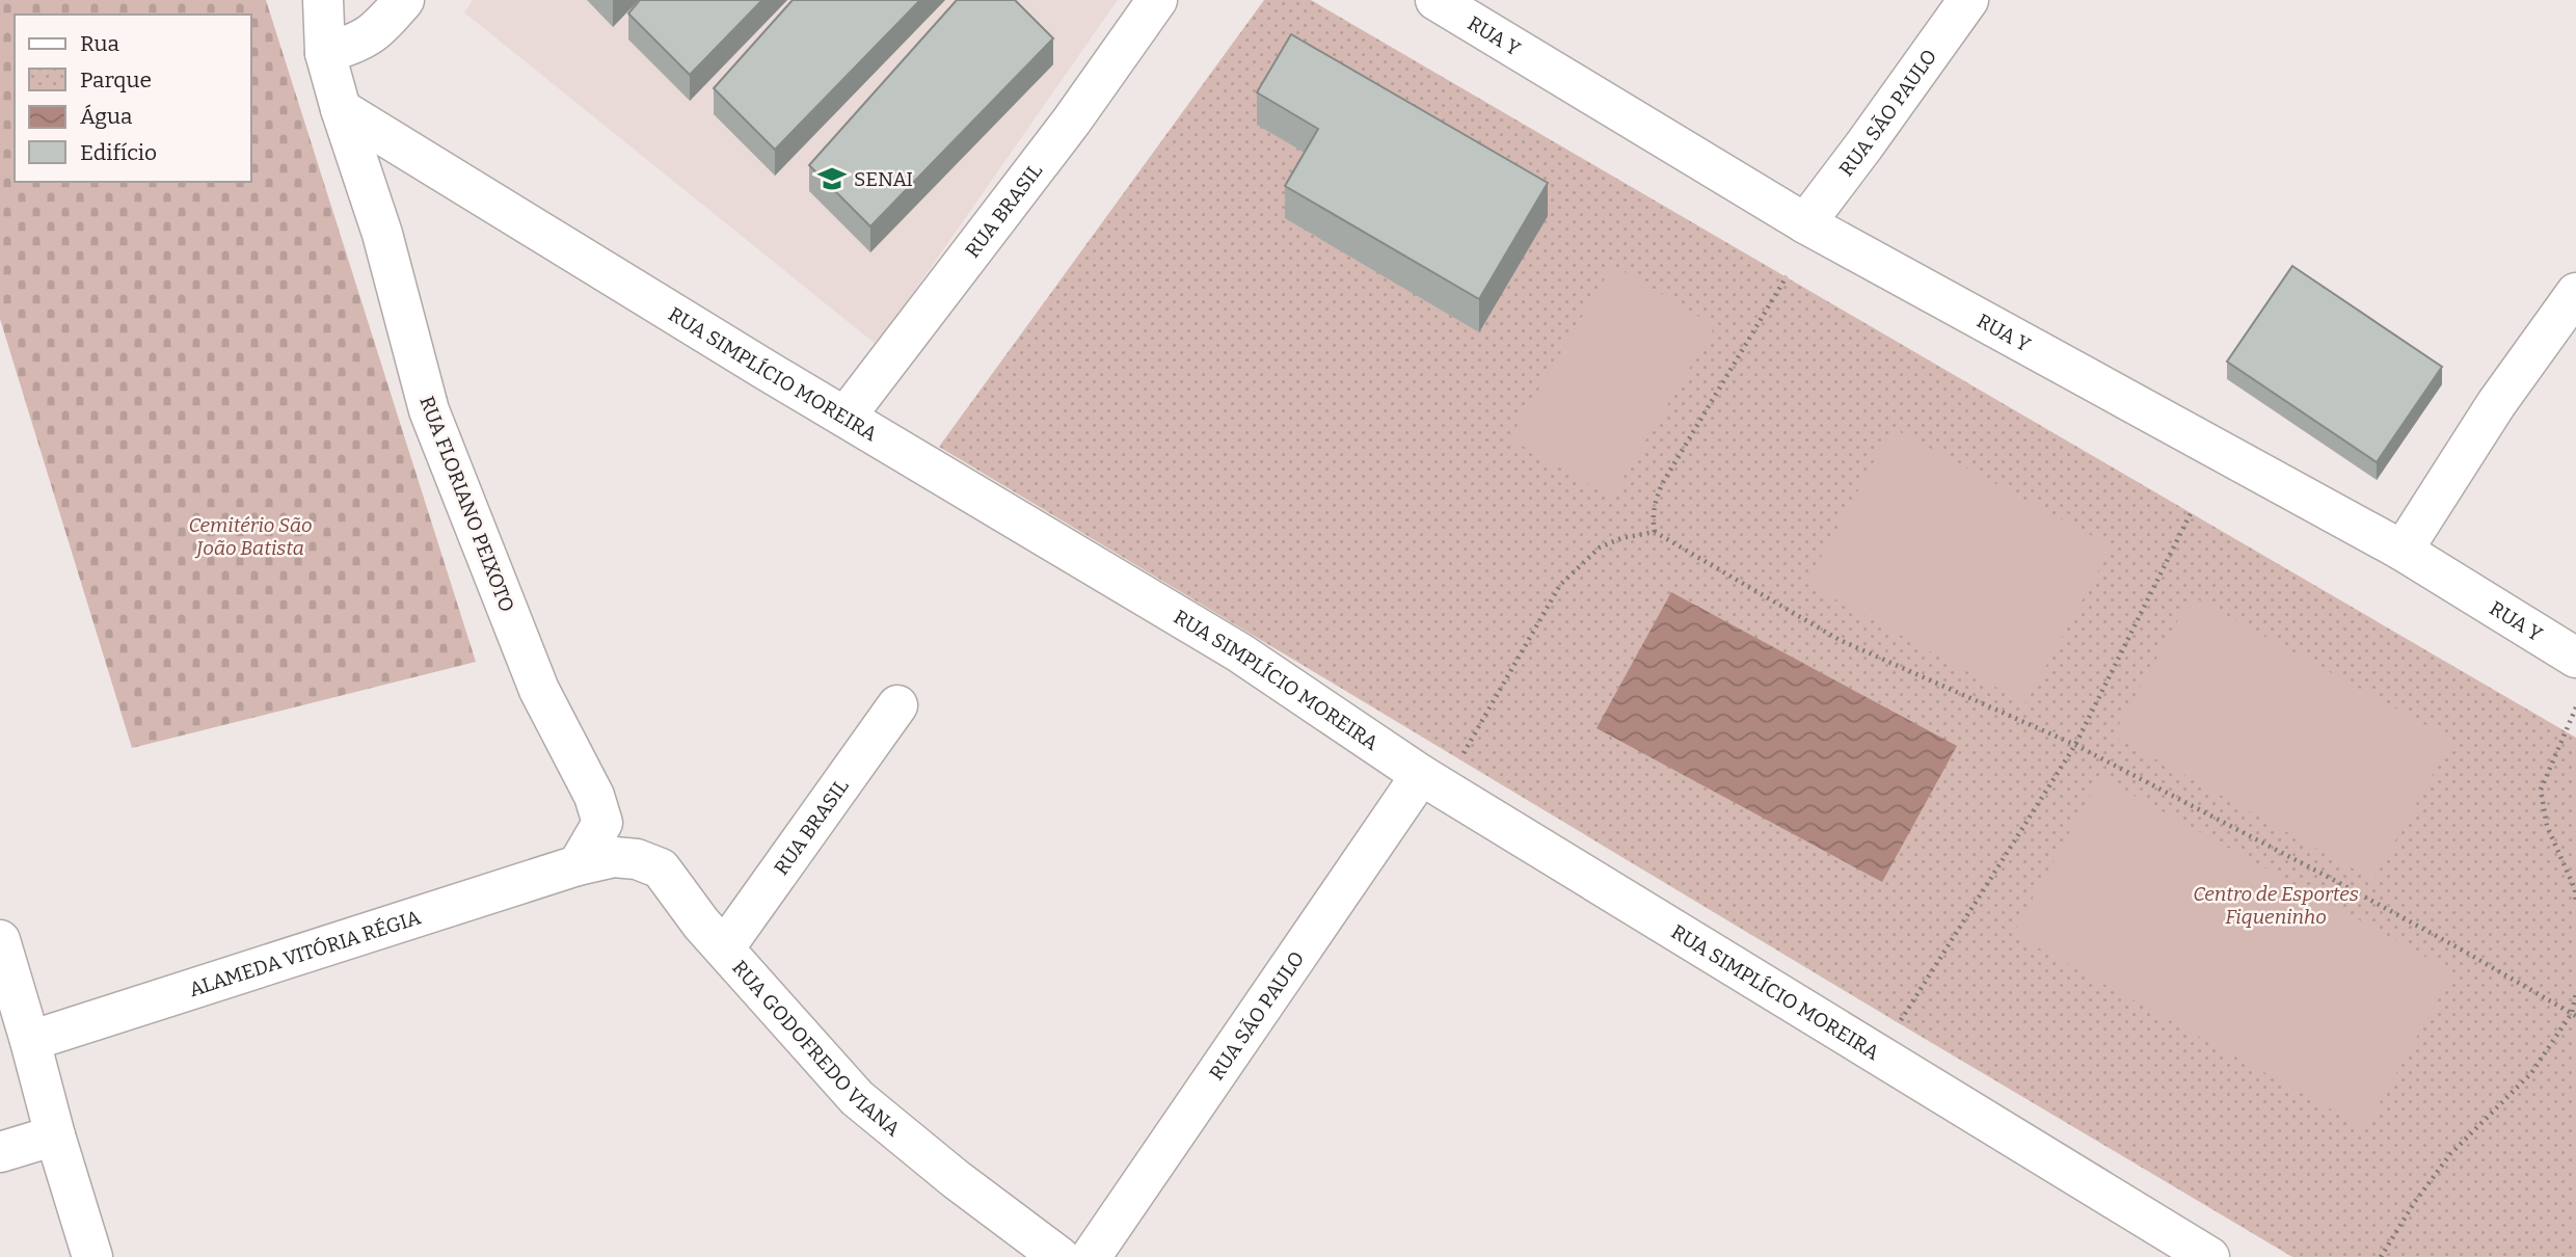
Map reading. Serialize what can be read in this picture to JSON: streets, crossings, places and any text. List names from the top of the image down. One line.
{"streets":{"street":["RUA Y","RUA SÃO PAULO","RUA BRASIL","RUA SIMPLÍCIO MOREIRA","RUA FLORIANO PEIXOTO","ALAMEDA VITÓRIA RÉGIA","RUA GODOFREDO VIANA"]},"crossings":[["RUA Y","RUA SÃO PAULO"],["RUA SÃO PAULO","RUA SIMPLÍCIO MOREIRA"],["RUA BRASIL","RUA SIMPLÍCIO MOREIRA"],["RUA BRASIL","RUA GODOFREDO VIANA"],["RUA SIMPLÍCIO MOREIRA","RUA FLORIANO PEIXOTO"],["RUA FLORIANO PEIXOTO","ALAMEDA VITÓRIA RÉGIA"],["RUA FLORIANO PEIXOTO","RUA GODOFREDO VIANA"],["ALAMEDA VITÓRIA RÉGIA","RUA GODOFREDO VIANA"]],"parks":["Cemitério São João Batista","Centro de Esportes Fiqueninho"],"places":{"school or university":["SENAI"]},"legend":["Rua","Parque","Água","Edifício"]}
